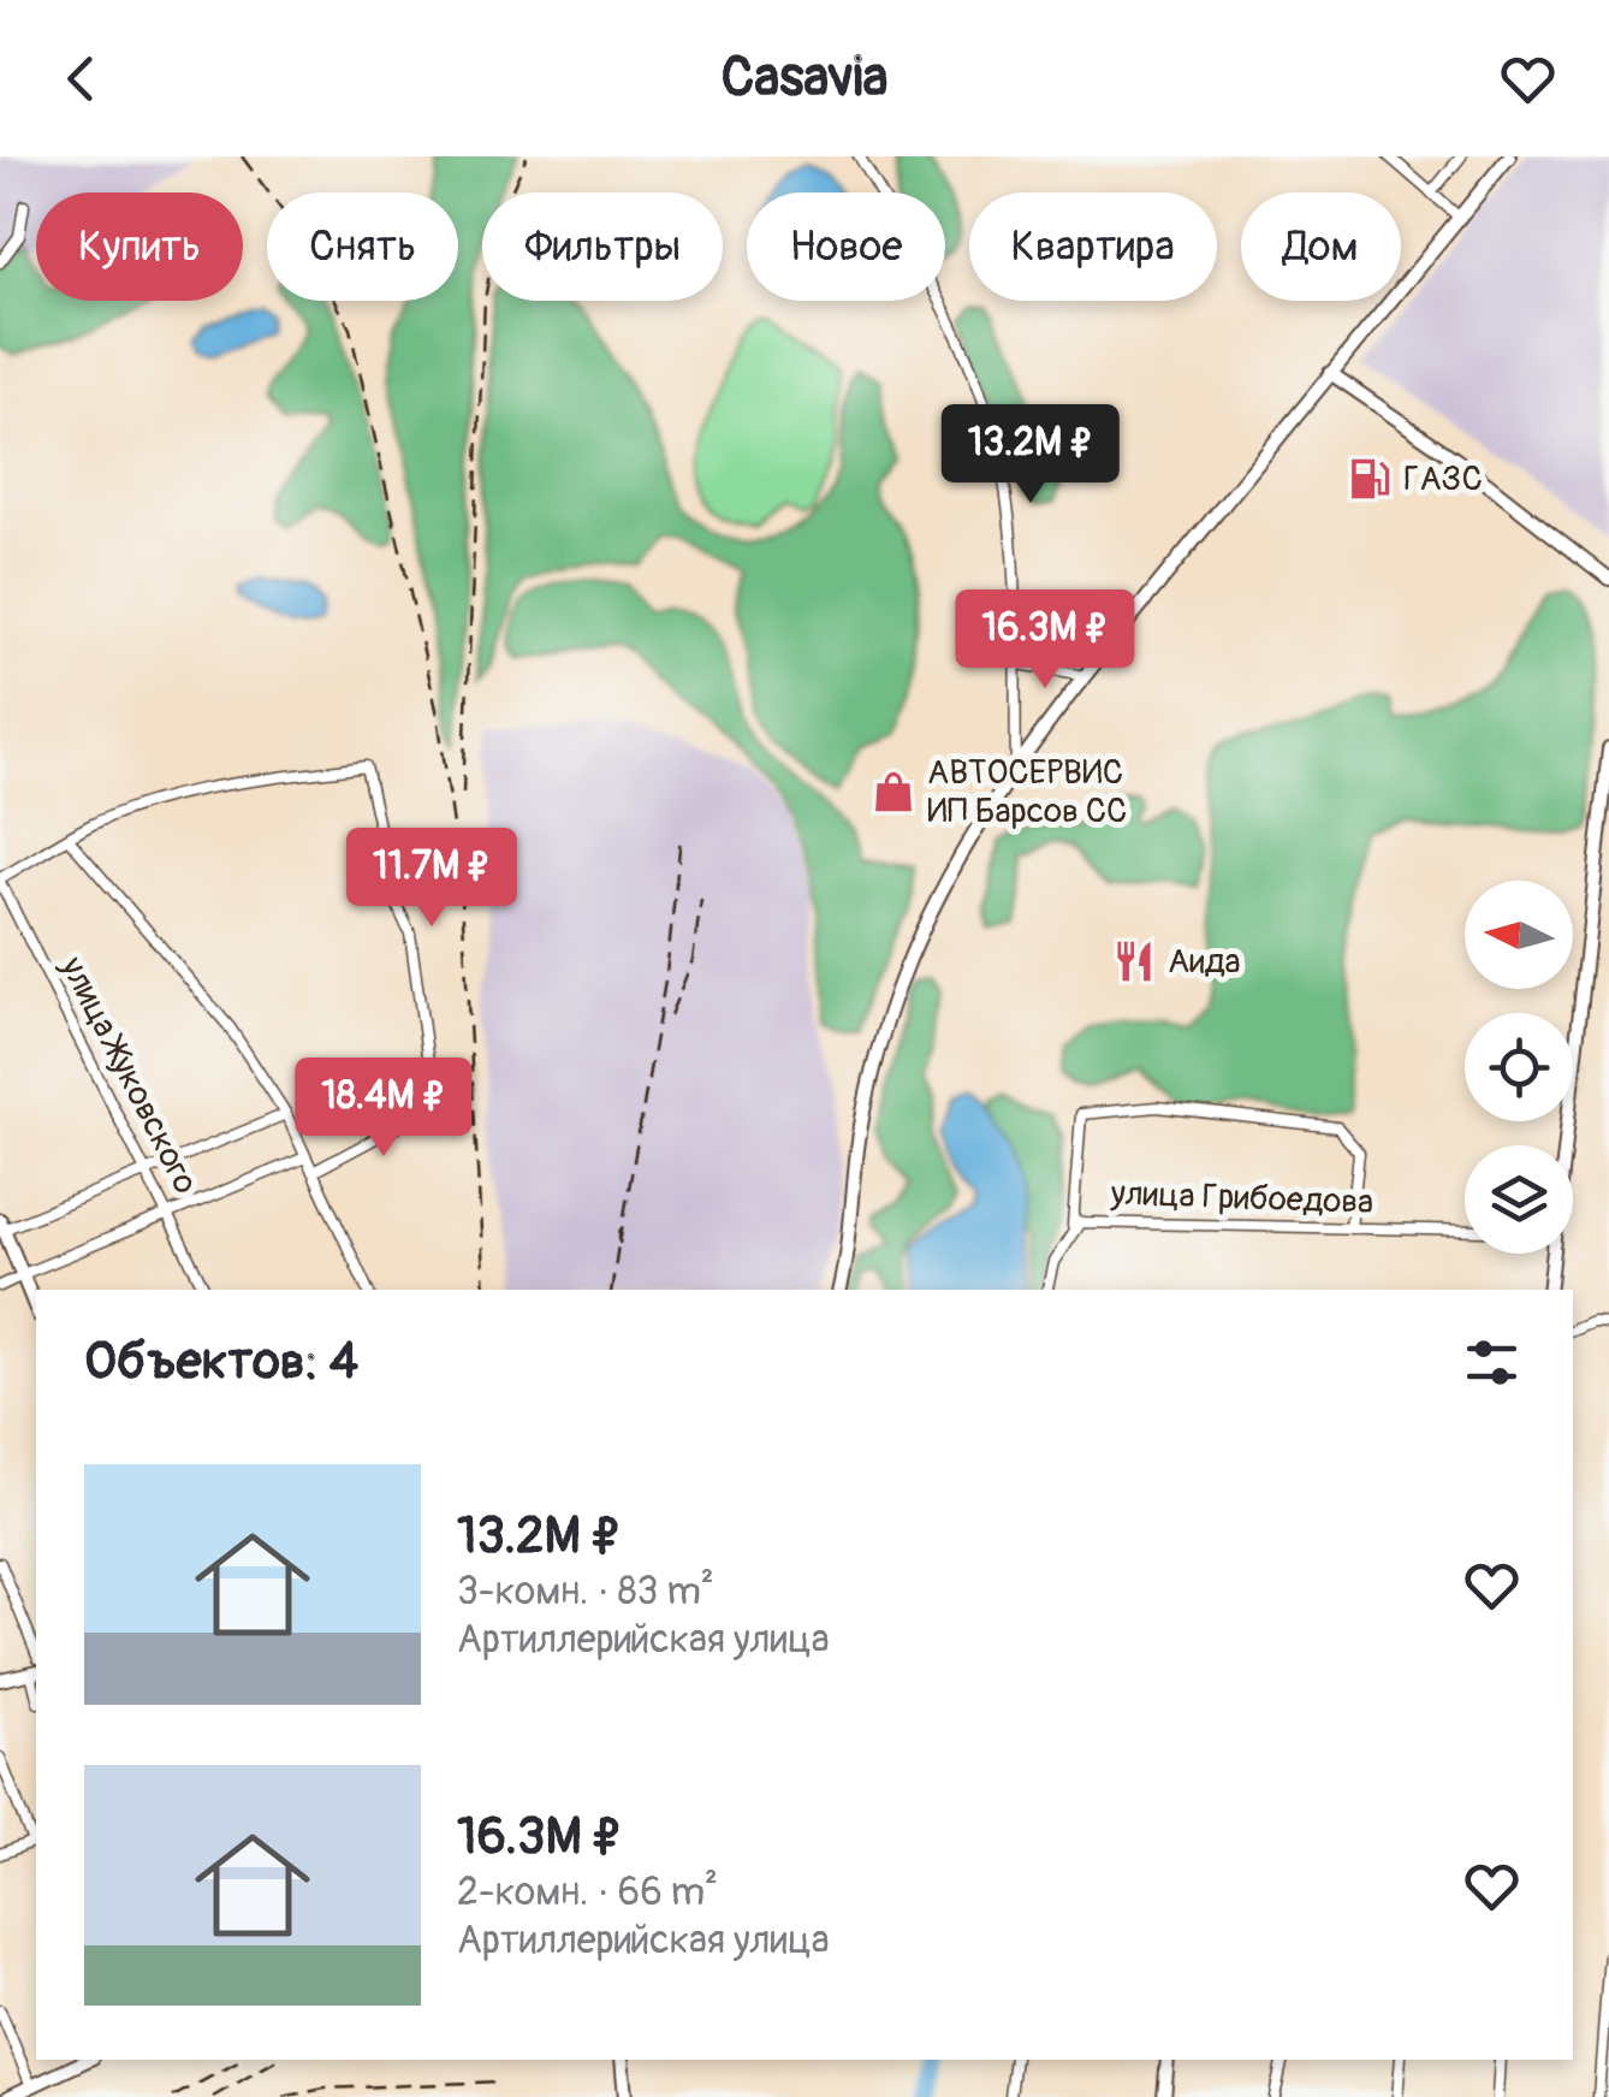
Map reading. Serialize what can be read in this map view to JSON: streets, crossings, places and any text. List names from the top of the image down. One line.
{"streets":{"street":["улица Жуковского","улица Грибоедова"]},"places":{"fuel station":["ГАЗС"],"shop":["АВТОСЕРВИС ИП Барсов СС"],"restaurant":["Аида"]},"north":"left","page":{"header":"Casavia","chip":["Купить","Снять","Фильтры","Новое","Квартира","Дом"],"price":["13.2M ₽","16.3M ₽","11.7M ₽","18.4M ₽"],"heading":"Объектов: 4","list":[{"name":"13.2M ₽","note":"3-комн. · 83 m² · Артиллерийская улица"},{"name":"16.3M ₽","note":"2-комн. · 66 m² · Артиллерийская улица"}]}}
